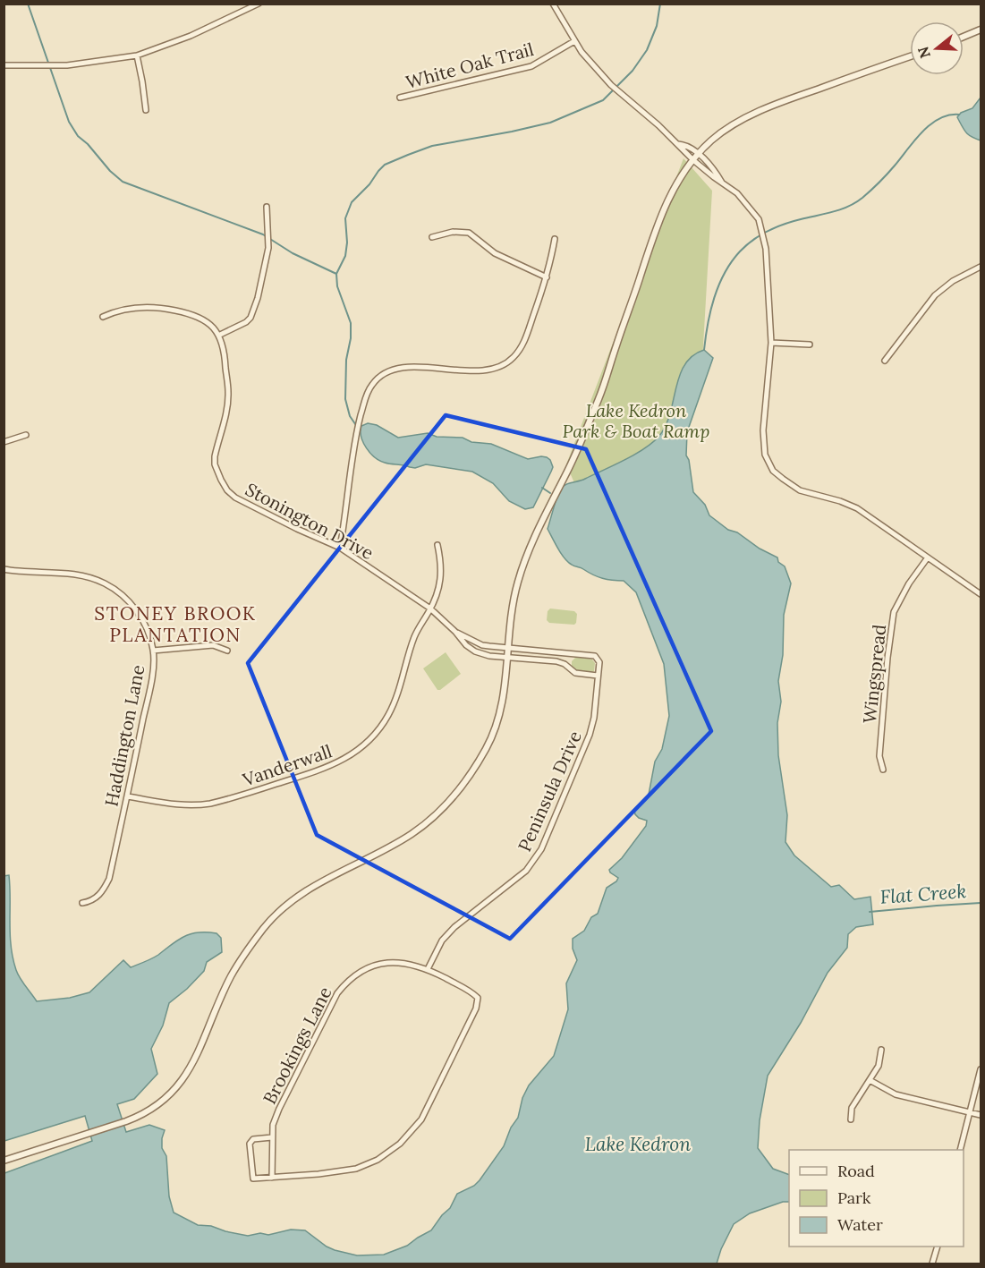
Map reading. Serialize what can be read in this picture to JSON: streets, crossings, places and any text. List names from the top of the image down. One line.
{"streets":{"street":["White Oak Trail","Stonington Drive","Wingspread","Haddington Lane","Vanderwall","Peninsula Drive","Brookings Lane"]},"crossings":[["Stonington Drive","Vanderwall"],["Stonington Drive","Peninsula Drive"],["Haddington Lane","Vanderwall"],["Peninsula Drive","Brookings Lane"]],"districts":["STONEY BROOK PLANTATION"],"water":["Flat Creek","Lake Kedron"],"parks":["Lake Kedron Park & Boat Ramp"],"legend":["Road","Park","Water"],"north":"left"}
